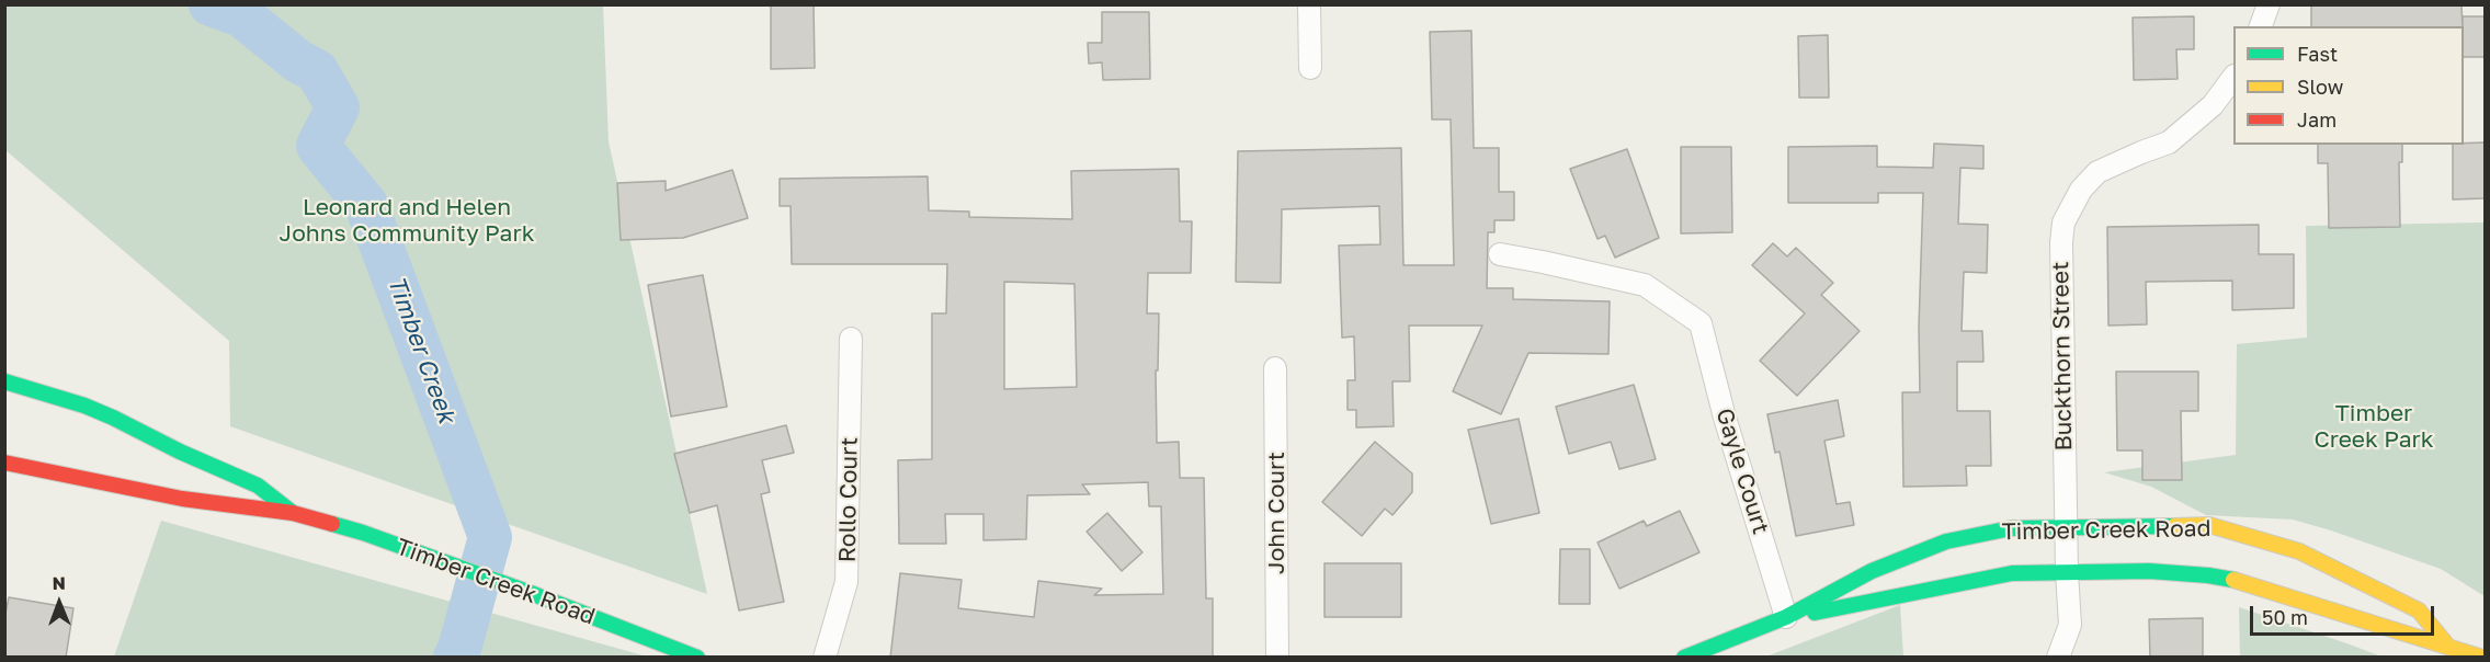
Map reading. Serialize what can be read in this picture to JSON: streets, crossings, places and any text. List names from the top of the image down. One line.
{"streets":{"street":["Buckthorn Street","Gayle Court","Rollo Court","John Court","Timber Creek Road"]},"crossings":[["Buckthorn Street","Timber Creek Road"],["Gayle Court","Timber Creek Road"]],"water":["Timber Creek"],"parks":["Leonard and Helen Johns Community Park","Timber Creek Park"],"legend":["Fast","Slow","Jam"],"scale_bar":"50 m","north":"top"}
